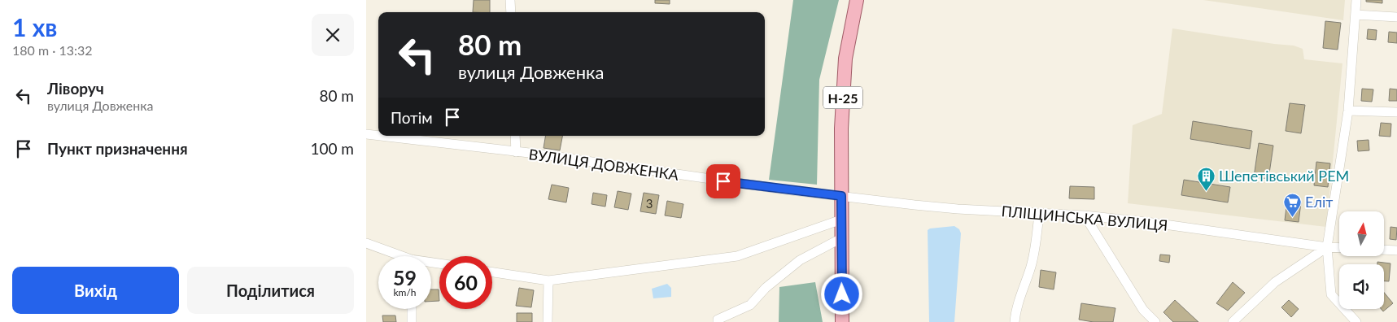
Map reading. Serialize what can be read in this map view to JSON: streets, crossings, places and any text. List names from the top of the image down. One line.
{"streets":{"main road":["Н-25"],"street":["ВУЛИЦЯ ДОВЖЕНКА","ПЛІЩИНСЬКА ВУЛИЦЯ"]},"crossings":[["Н-25","ВУЛИЦЯ ДОВЖЕНКА"],["Н-25","ПЛІЩИНСЬКА ВУЛИЦЯ"],["ВУЛИЦЯ ДОВЖЕНКА","ПЛІЩИНСЬКА ВУЛИЦЯ"]],"places":{"building":["Шепетівський РЕМ"],"supermarket":["Еліт"]},"house_numbers":["3"],"north":"top","page":{"heading":["1 хв","180 m · 13:32"],"turn":["80 m","вулиця Довженка"],"list":[{"name":"Ліворуч","note":"вулиця Довженка","value":"80 m"},{"name":"Пункт призначення","value":"100 m"}],"then":"Потім","speed":"59 km/h","limit":"60","buttons":["Вихід","Поділитися"]}}
